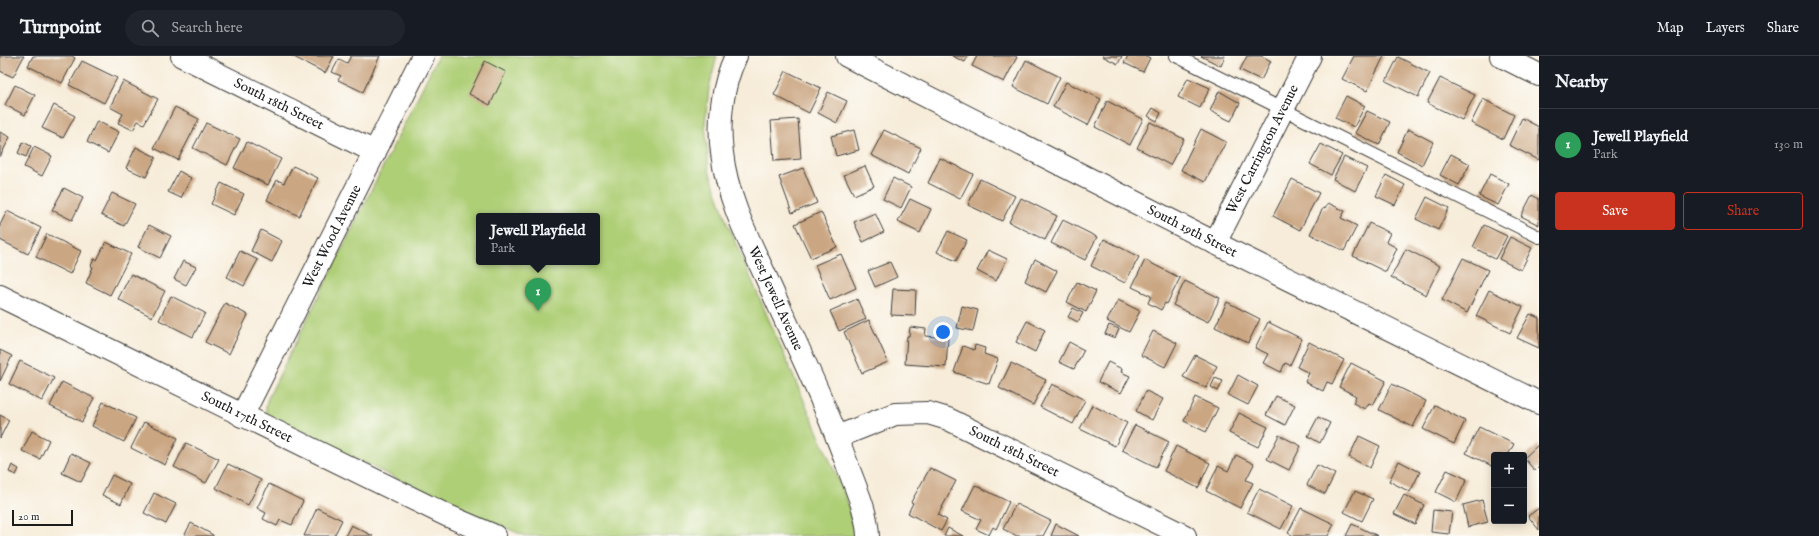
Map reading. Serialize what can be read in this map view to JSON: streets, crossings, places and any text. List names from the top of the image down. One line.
{"streets":{"street":["South 18th Street","West Carrington Avenue","South 19th Street","West Wood Avenue","West Jewell Avenue","South 17th Street"]},"crossings":[["South 18th Street","West Wood Avenue"],["South 18th Street","West Jewell Avenue"],["West Carrington Avenue","South 19th Street"],["West Wood Avenue","South 17th Street"]],"scale_bar":"20 m","page":{"header":"Turnpoint","search":"Search here","nav":["Map","Layers","Share"],"heading":"Nearby","list":[{"mark":"1","name":"Jewell Playfield","note":"Park","value":"130 m"}],"buttons":["Save","Share"],"popup":["Jewell Playfield","Park"],"pins":"1","map_buttons":["+","−"],"scale":"20 m"}}
